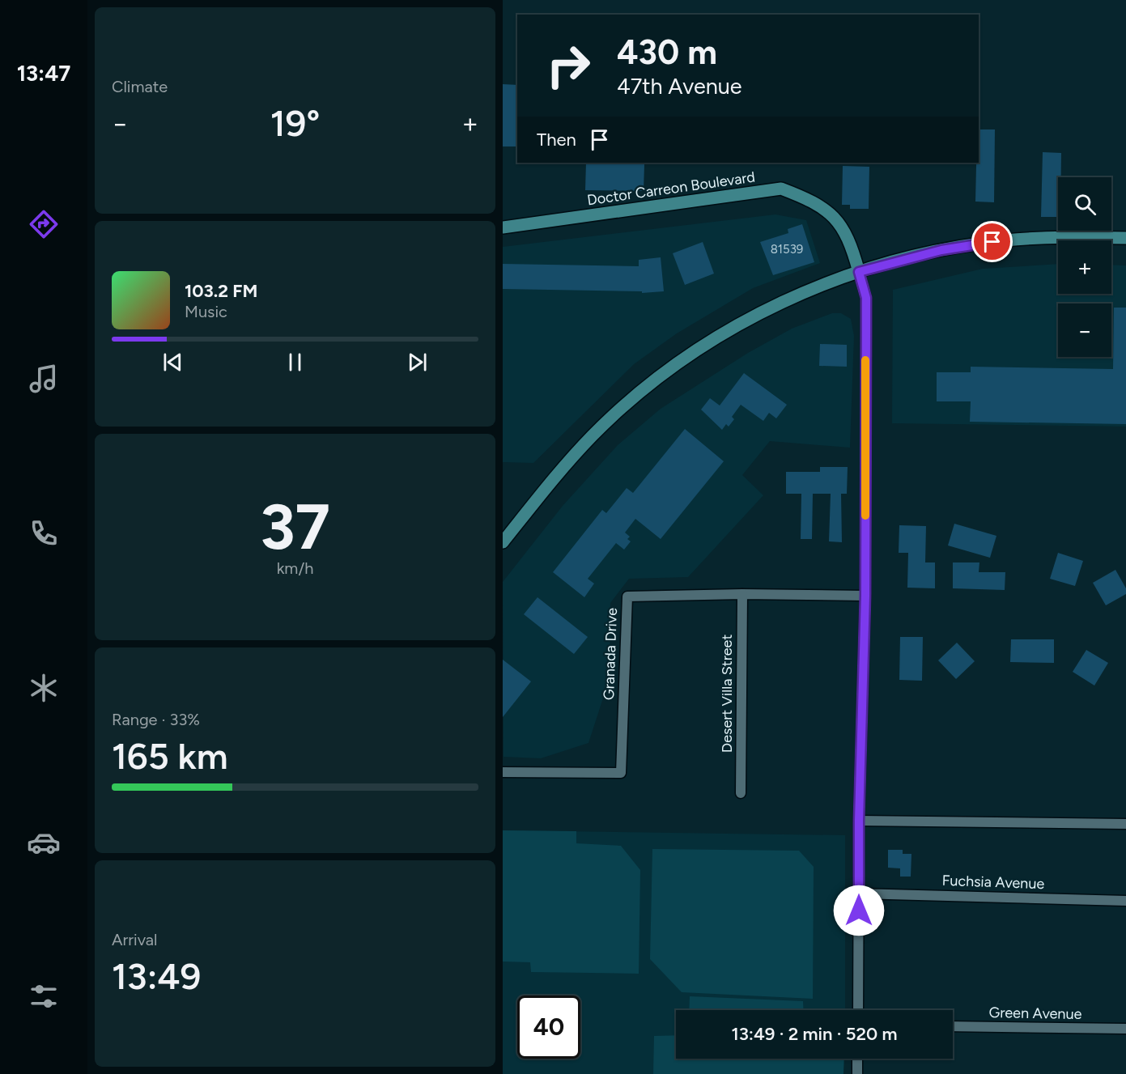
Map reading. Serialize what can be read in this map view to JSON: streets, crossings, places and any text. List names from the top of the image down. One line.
{"streets":{"main road":["Doctor Carreon Boulevard"],"street":["Granada Drive","Desert Villa Street","Fuchsia Avenue","Green Avenue"]},"crossings":[["Granada Drive","Desert Villa Street"]],"house_numbers":["81539"],"page":{"tabs":"13:47","tile":["Climate",["37","km/h"],["Range · 33%","165 km"],["Arrival","13:49"]],"turn":["430 m","47th Avenue"],"heat":["−","19°","+"],"then":"Then","map_buttons":["+","−"],"song":["103.2 FM","Music"],"limit":"40","trip":"13:49 · 2 min · 520 m"}}
